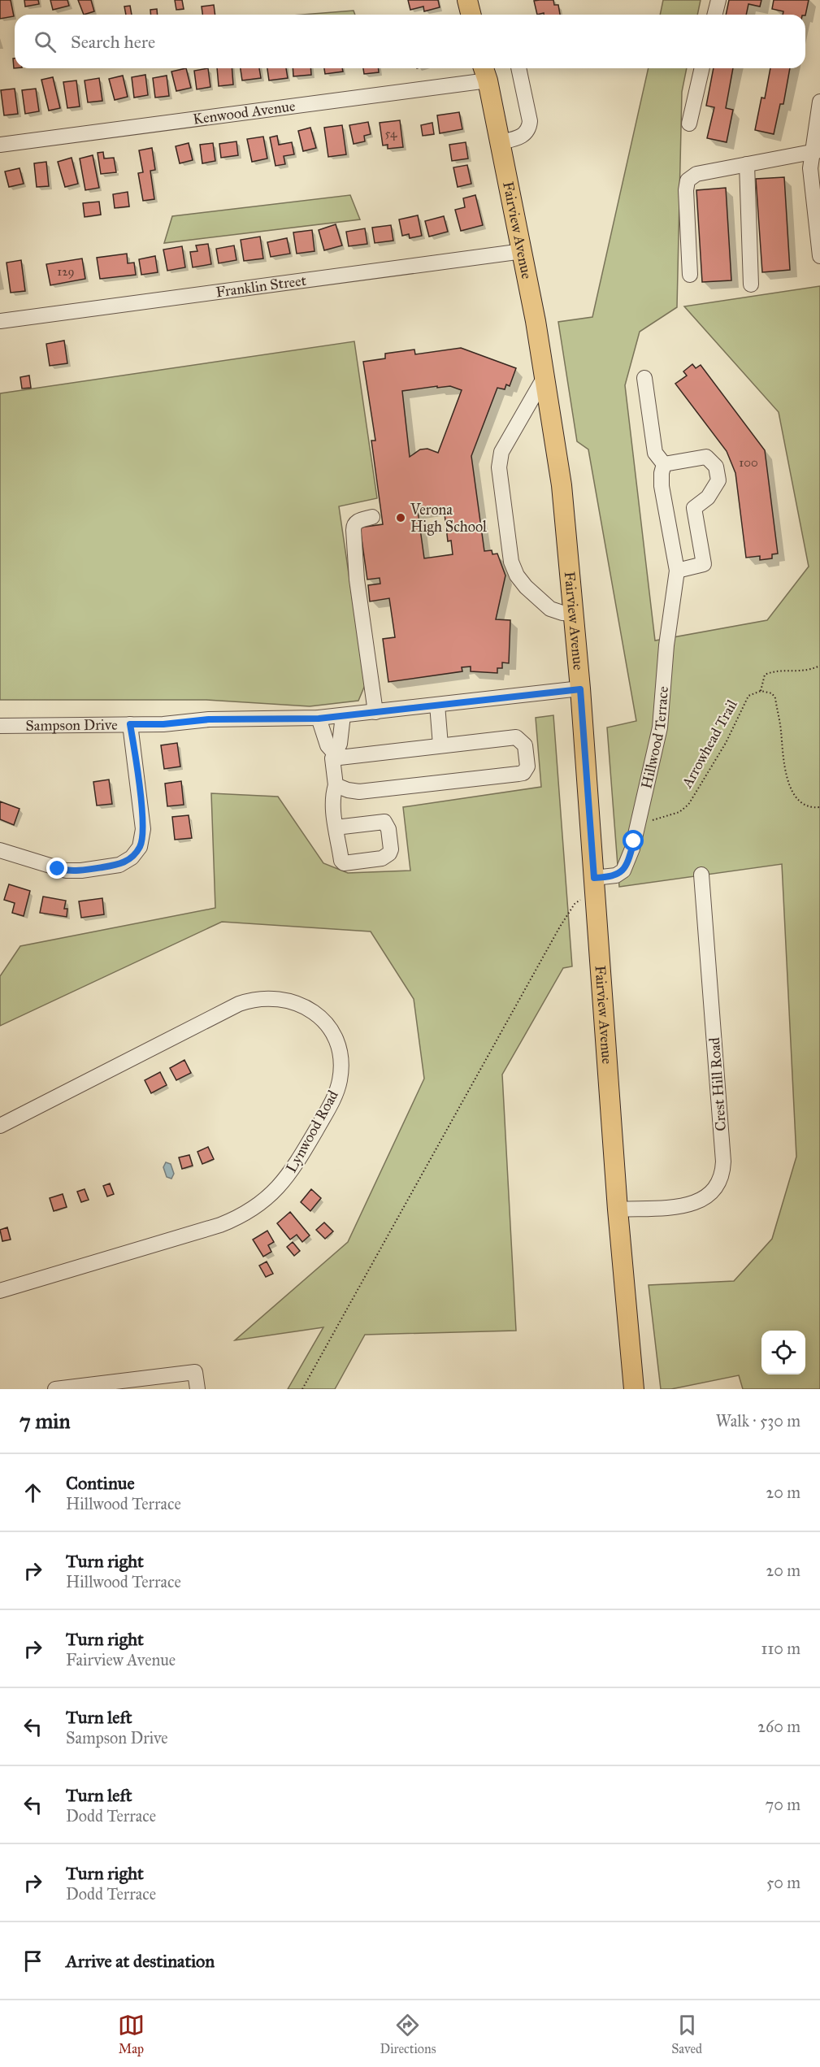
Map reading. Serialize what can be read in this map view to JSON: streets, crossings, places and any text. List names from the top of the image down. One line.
{"streets":{"main road":["Fairview Avenue"],"street":["Kenwood Avenue","Franklin Street","Sampson Drive","Hillwood Terrace","Crest Hill Road","Lynwood Road"],"path":["Arrowhead Trail"]},"crossings":[["Kenwood Avenue","Fairview Avenue"],["Fairview Avenue","Franklin Street"],["Fairview Avenue","Sampson Drive"],["Fairview Avenue","Hillwood Terrace"],["Fairview Avenue","Crest Hill Road"]],"places":["Verona High School"],"house_numbers":["54","129","100"],"page":{"search":"Search here","heading":["7 min","Walk · 530 m"],"list":[["Continue","Hillwood Terrace","20 m"],["Turn right","Hillwood Terrace","20 m"],["Turn right","Fairview Avenue","110 m"],["Turn left","Sampson Drive","260 m"],["Turn left","Dodd Terrace","70 m"],["Turn right","Dodd Terrace","50 m"],"Arrive at destination"],"nav":["Map","Directions","Saved"]}}
